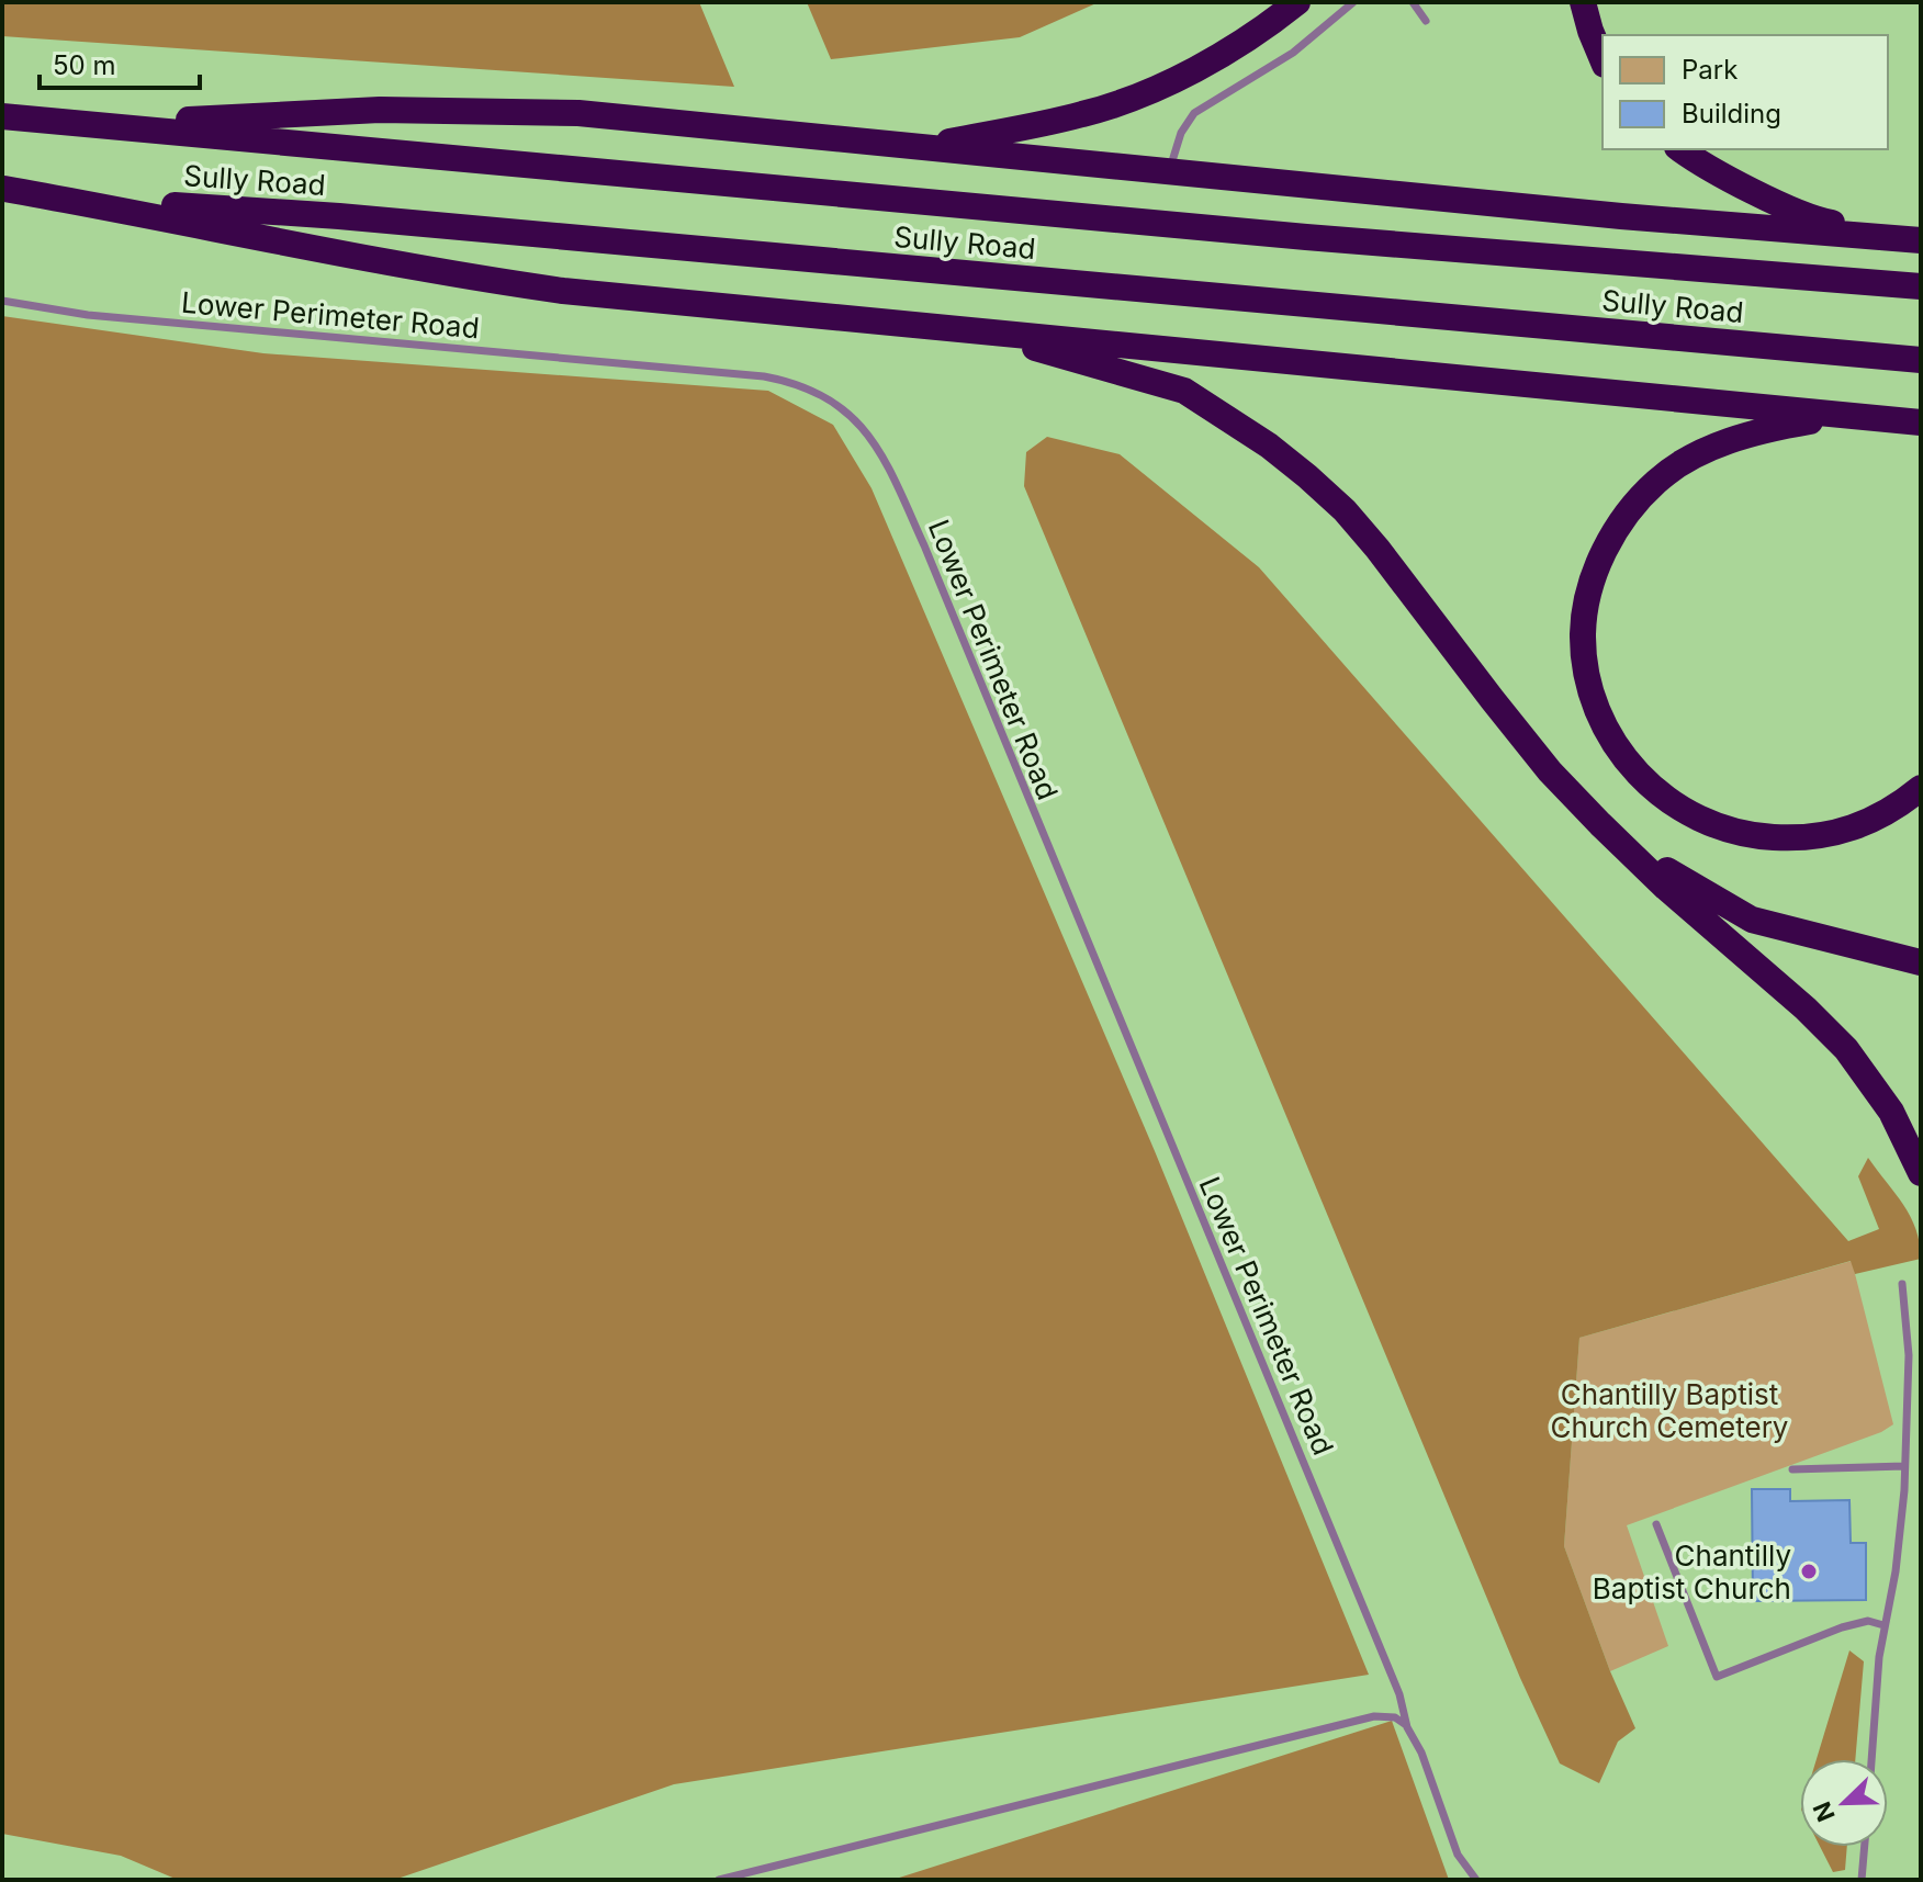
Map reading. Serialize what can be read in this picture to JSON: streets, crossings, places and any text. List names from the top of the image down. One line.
{"streets":{"highway":["Sully Road"],"lane":["Lower Perimeter Road"]},"parks":["Chantilly Baptist Church Cemetery"],"places":["Chantilly Baptist Church"],"legend":["Park","Building"],"scale_bar":"50 m","north":"bottom left"}
